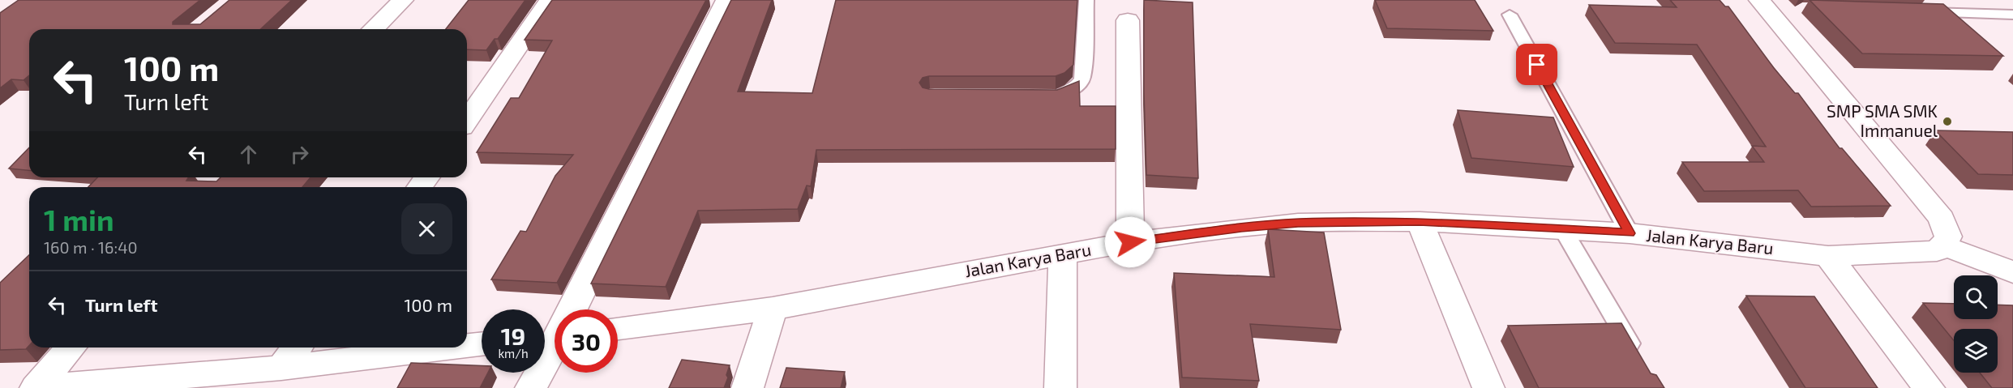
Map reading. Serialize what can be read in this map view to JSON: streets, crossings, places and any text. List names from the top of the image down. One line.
{"streets":{"street":["Jalan Karya Baru"]},"places":["SMP SMA SMK Immanuel"],"page":{"turn":["100 m","Turn left"],"heading":["1 min","160 m · 16:40"],"list":[{"name":"Turn left","value":"100 m"}],"speed":"19 km/h","limit":"30"}}
